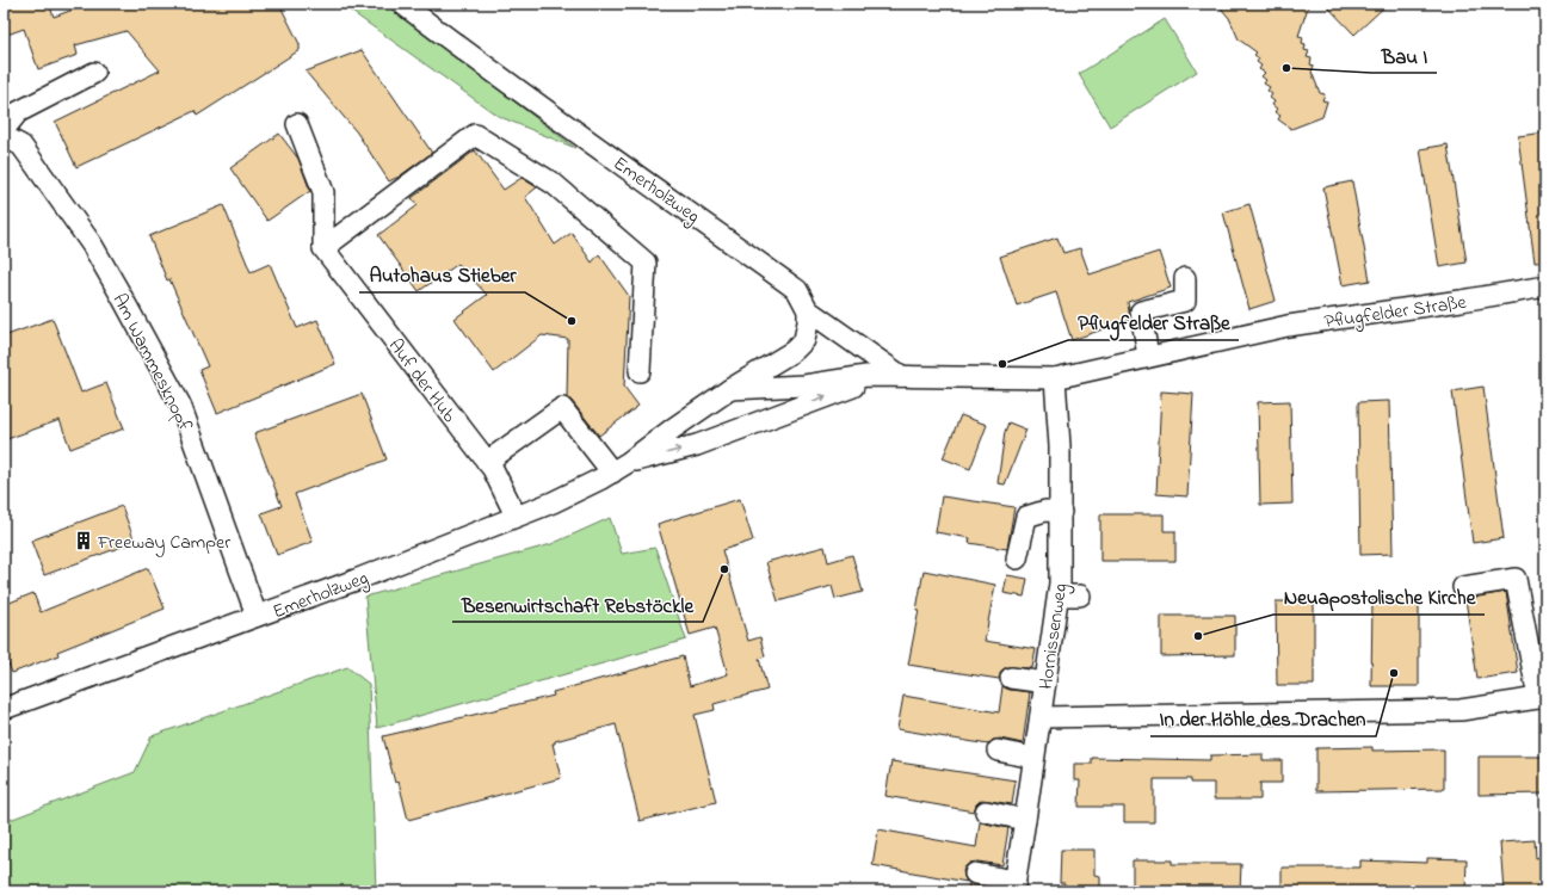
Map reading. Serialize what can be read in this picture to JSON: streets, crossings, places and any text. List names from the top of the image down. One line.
{"streets":{"street":["Emerholzweg","Pflugfelder Straße","Am Wammesknopf","Auf der Hub","Hornissenweg"]},"crossings":[["Emerholzweg","Pflugfelder Straße"],["Emerholzweg","Am Wammesknopf"],["Emerholzweg","Auf der Hub"],["Pflugfelder Straße","Hornissenweg"]],"places":{"other":["Bau I","Autohaus Stieber","Pflugfelder Straße","Besenwirtschaft Rebstöckle","Neuapostolische Kirche","In der Höhle des Drachen"],"building":["Freeway Camper"]}}
